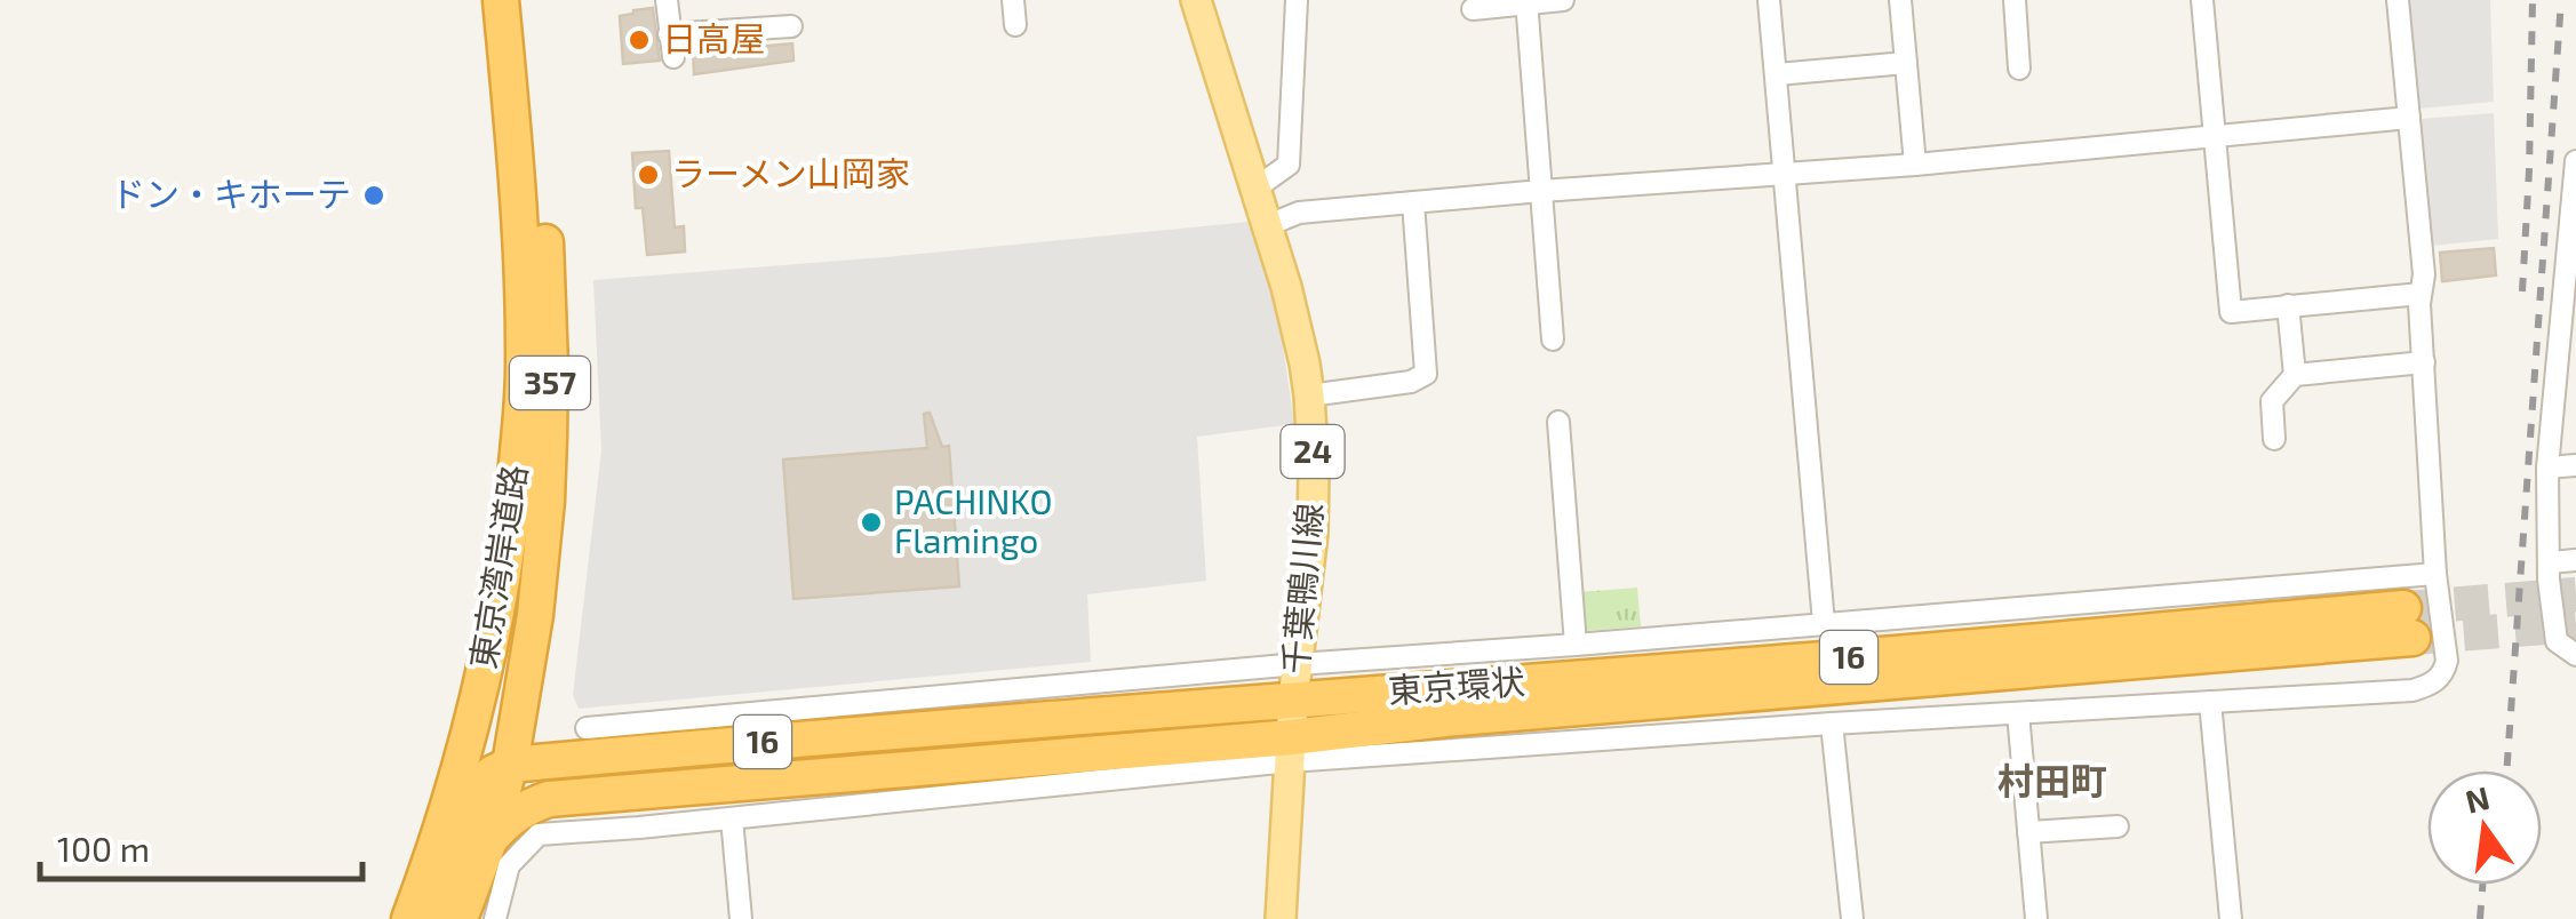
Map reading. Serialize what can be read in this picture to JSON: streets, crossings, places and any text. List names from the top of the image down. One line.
{"streets":{"highway":["357","東京湾岸道路","16","東京環状"],"main road":["24","千葉鴨川線"]},"crossings":[["東京湾岸道路","東京環状"],["千葉鴨川線","東京環状"]],"districts":["村田町"],"places":["日高屋","ラーメン山岡家","ドン・キホーテ","PACHINKO Flamingo"],"scale_bar":"100 m","north":"top"}
